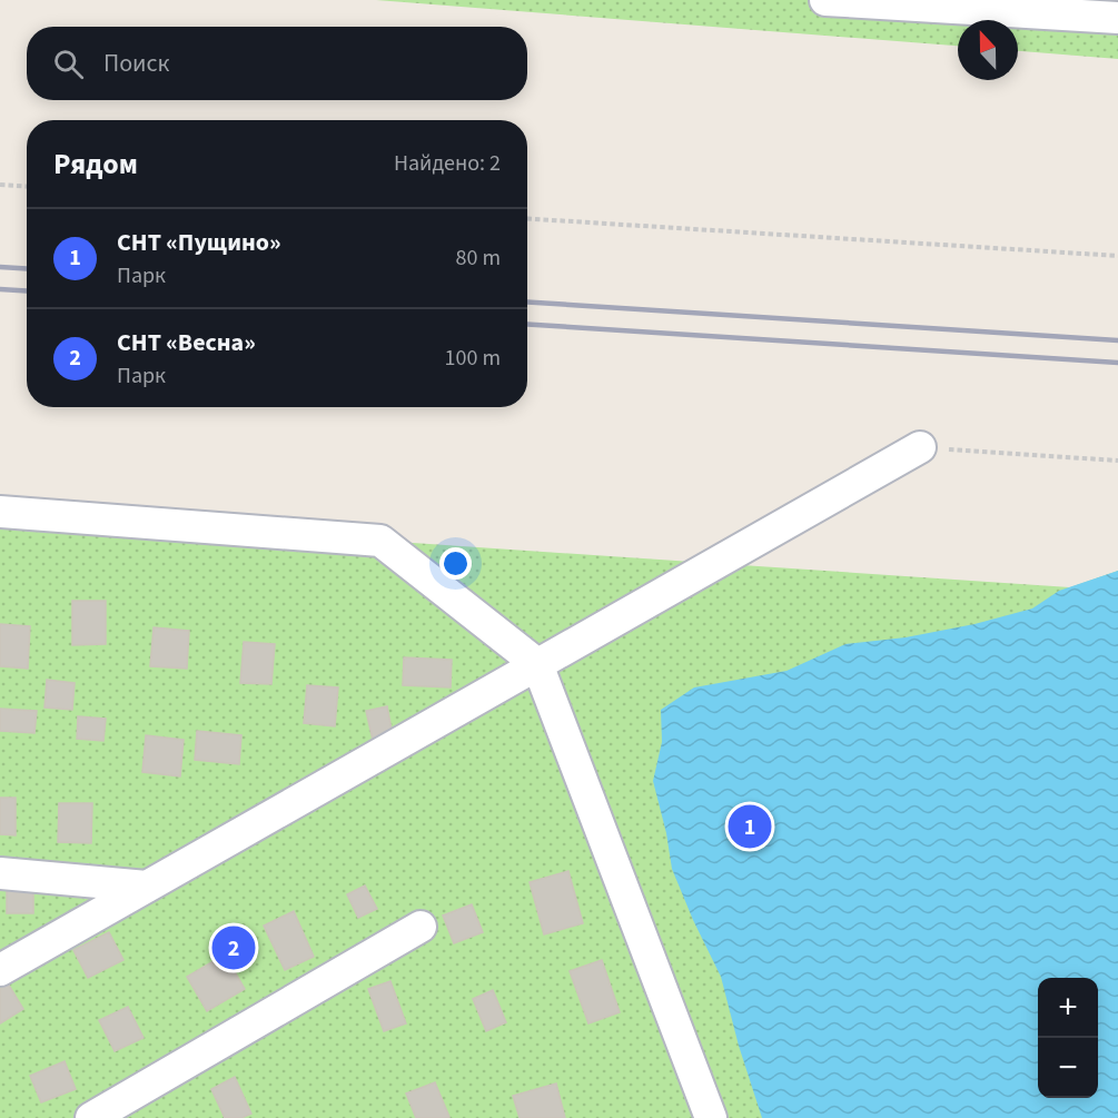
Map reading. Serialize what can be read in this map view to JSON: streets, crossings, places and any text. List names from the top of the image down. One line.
{"north":"top","page":{"search":"Поиск","heading":["Рядом","Найдено: 2"],"list":[{"mark":"1","name":"СНТ «Пущино»","note":"Парк","value":"80 m"},{"mark":"2","name":"СНТ «Весна»","note":"Парк","value":"100 m"}],"pins":["1","2"],"map_buttons":["+","−"]}}
